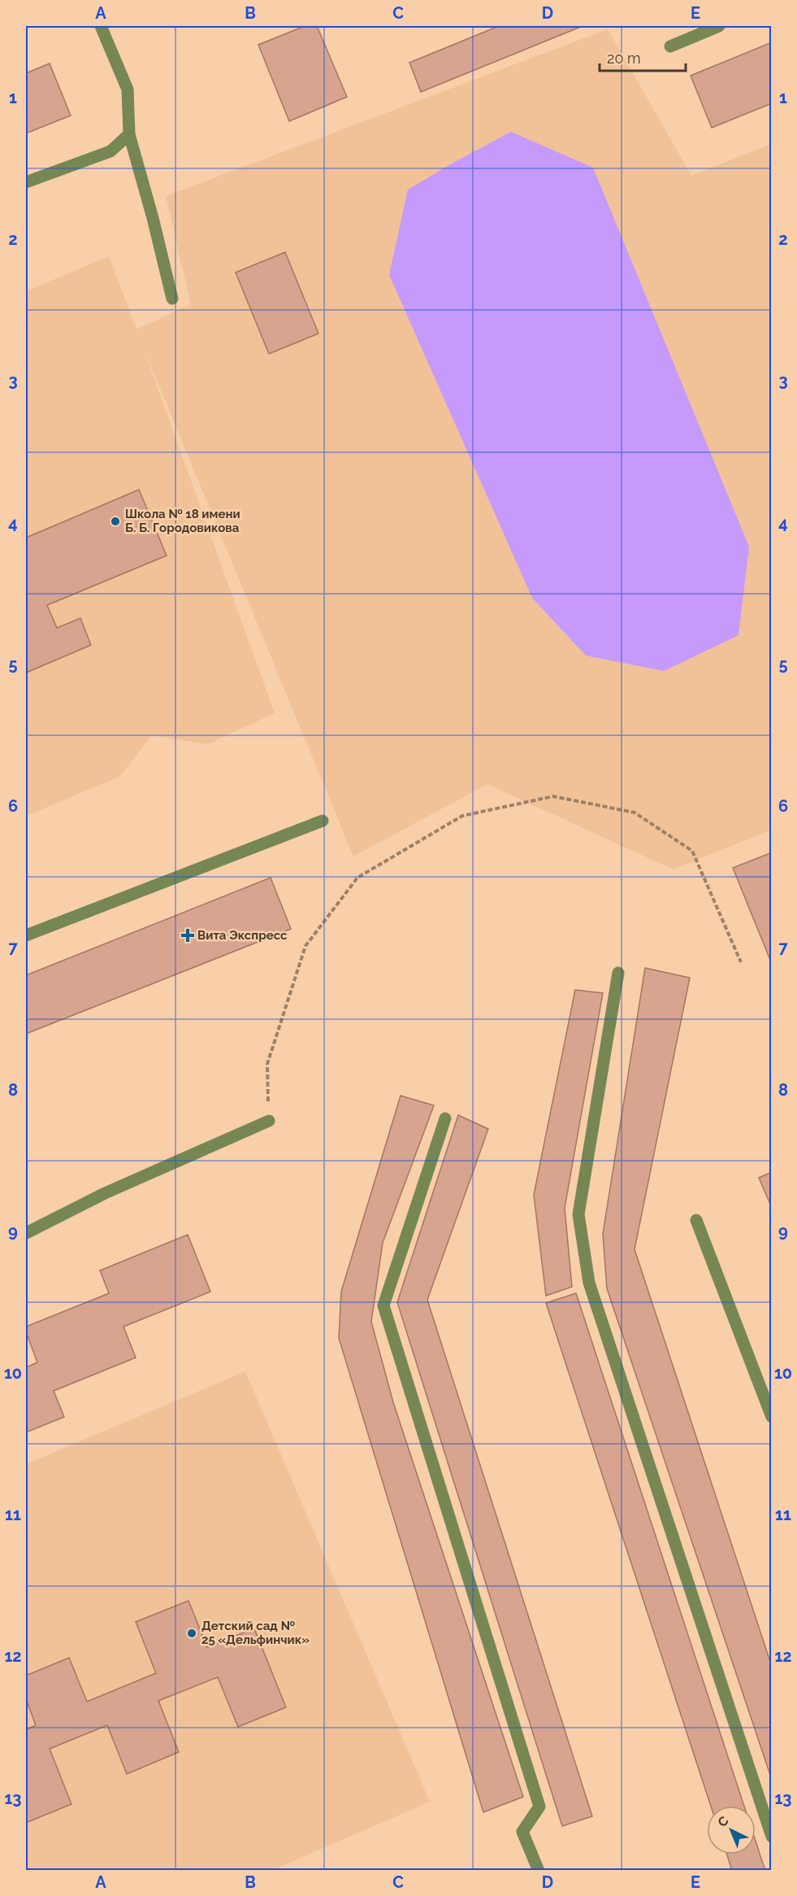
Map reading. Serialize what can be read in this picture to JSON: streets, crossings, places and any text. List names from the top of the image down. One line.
{"places":{"other":["Школа № 18 имени Б. Б. Городовикова","Детский сад № 25 «Дельфинчик»"],"health":["Вита Экспресс"]},"scale_bar":"20 m","north":"top left","grid":{"columns":["A","B","C","D","E"],"rows":["1","2","3","4","5","6","7","8","9","10","11","12","13"]}}
